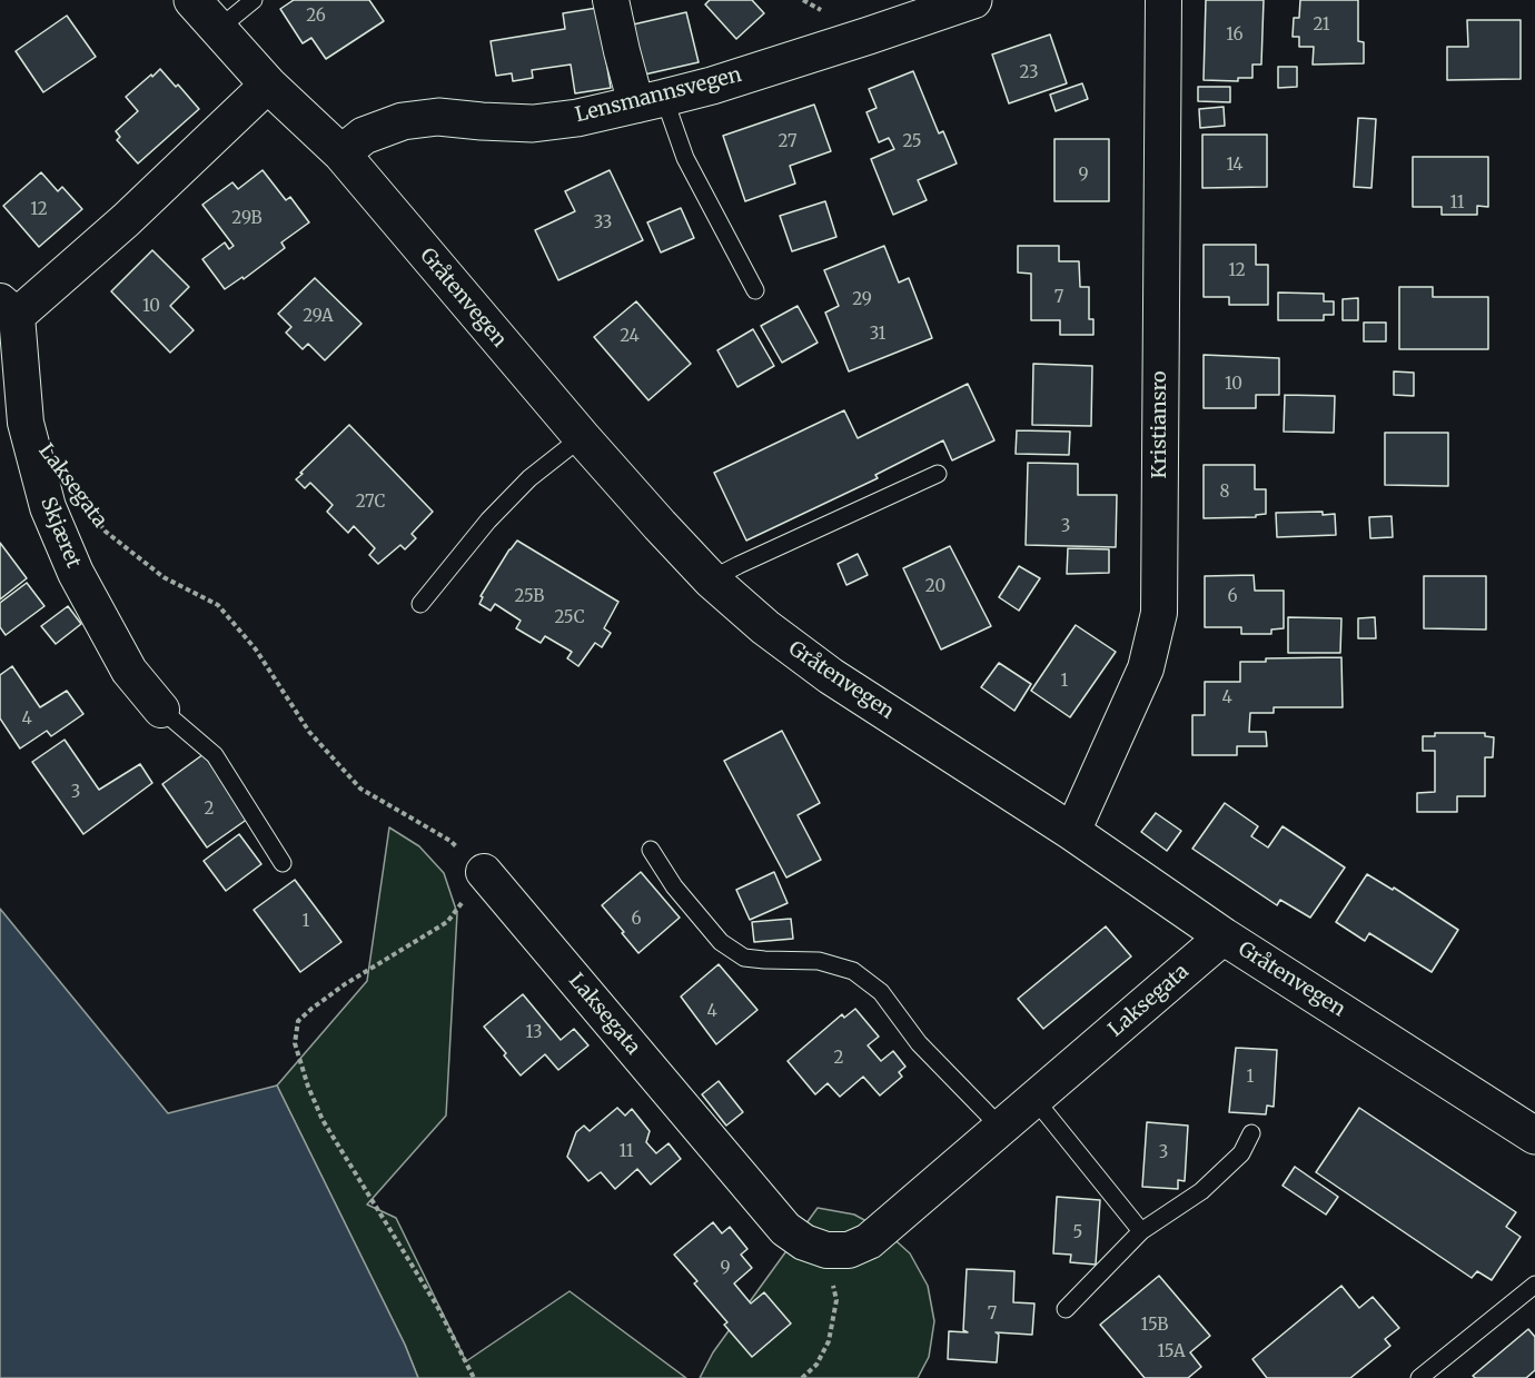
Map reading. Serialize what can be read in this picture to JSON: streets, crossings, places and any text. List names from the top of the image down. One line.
{"streets":{"street":["Lensmannsvegen","Gråtenvegen","Kristiansro","Laksegata","Skjæret"]},"crossings":[["Lensmannsvegen","Gråtenvegen"],["Gråtenvegen","Kristiansro"],["Gråtenvegen","Laksegata"]],"house_numbers":["26","21","16","23","27","25","14","9","11","12","29B","33","12","7","29","10","29A","31","24","10","8","27C","3","20","25B","6","25C","1","4","4","3","2","6","1","4","13","2","1","11","3","5","9","7","15B","15A"]}
